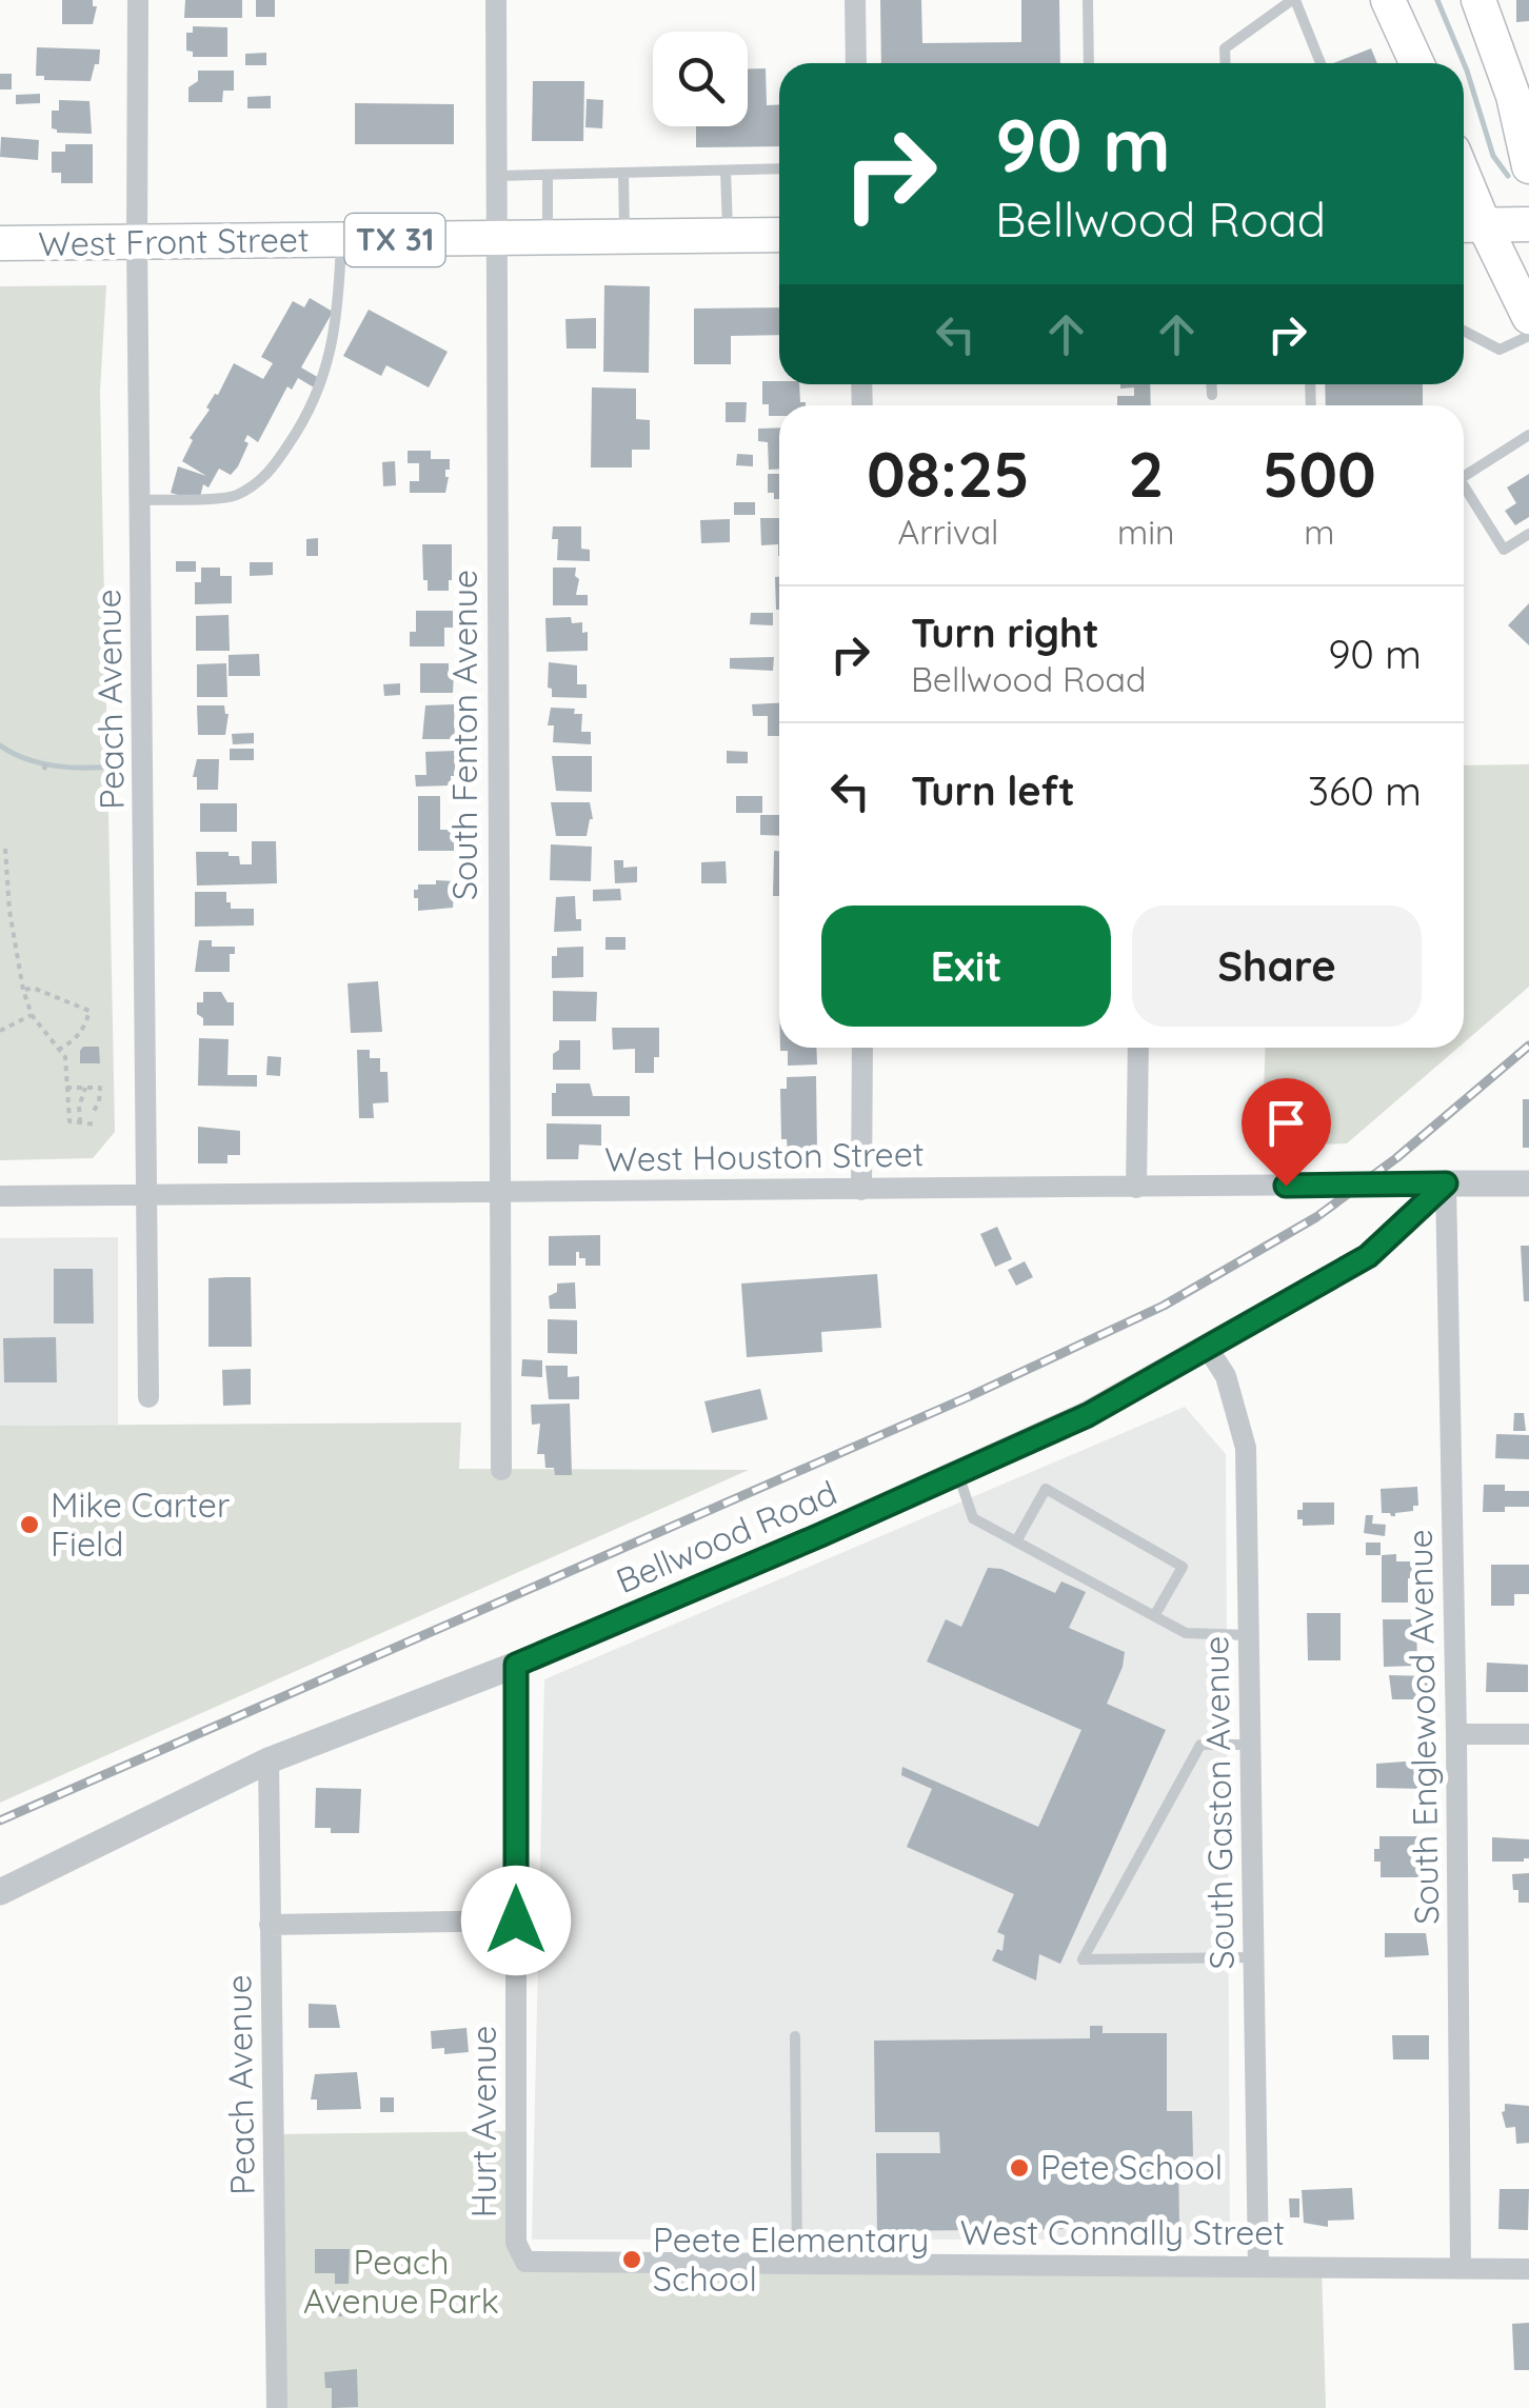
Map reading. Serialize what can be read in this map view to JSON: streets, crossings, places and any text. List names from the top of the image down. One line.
{"streets":{"main road":["TX 31","West Front Street"],"street":["Peach Avenue","South Fenton Avenue","West Houston Street","Bellwood Road","South Englewood Avenue","South Gaston Avenue","Hurt Avenue","West Connally Street"]},"crossings":[["West Front Street","Peach Avenue"],["West Front Street","South Fenton Avenue"],["Peach Avenue","West Houston Street"],["Peach Avenue","Bellwood Road"],["South Fenton Avenue","West Houston Street"],["West Houston Street","Bellwood Road"],["West Houston Street","South Englewood Avenue"],["Bellwood Road","South Englewood Avenue"],["Bellwood Road","South Gaston Avenue"],["Bellwood Road","Hurt Avenue"],["South Englewood Avenue","West Connally Street"],["South Gaston Avenue","West Connally Street"],["Hurt Avenue","West Connally Street"]],"parks":["Peach Avenue Park"],"places":["Mike Carter Field","Pete School","Peete Elementary School"],"page":{"turn":["90 m","Bellwood Road"],"eta":["08:25","Arrival","2","min","500","m"],"list":[{"name":"Turn right","note":"Bellwood Road","value":"90 m"},{"name":"Turn left","value":"360 m"}],"buttons":["Exit","Share"]}}
